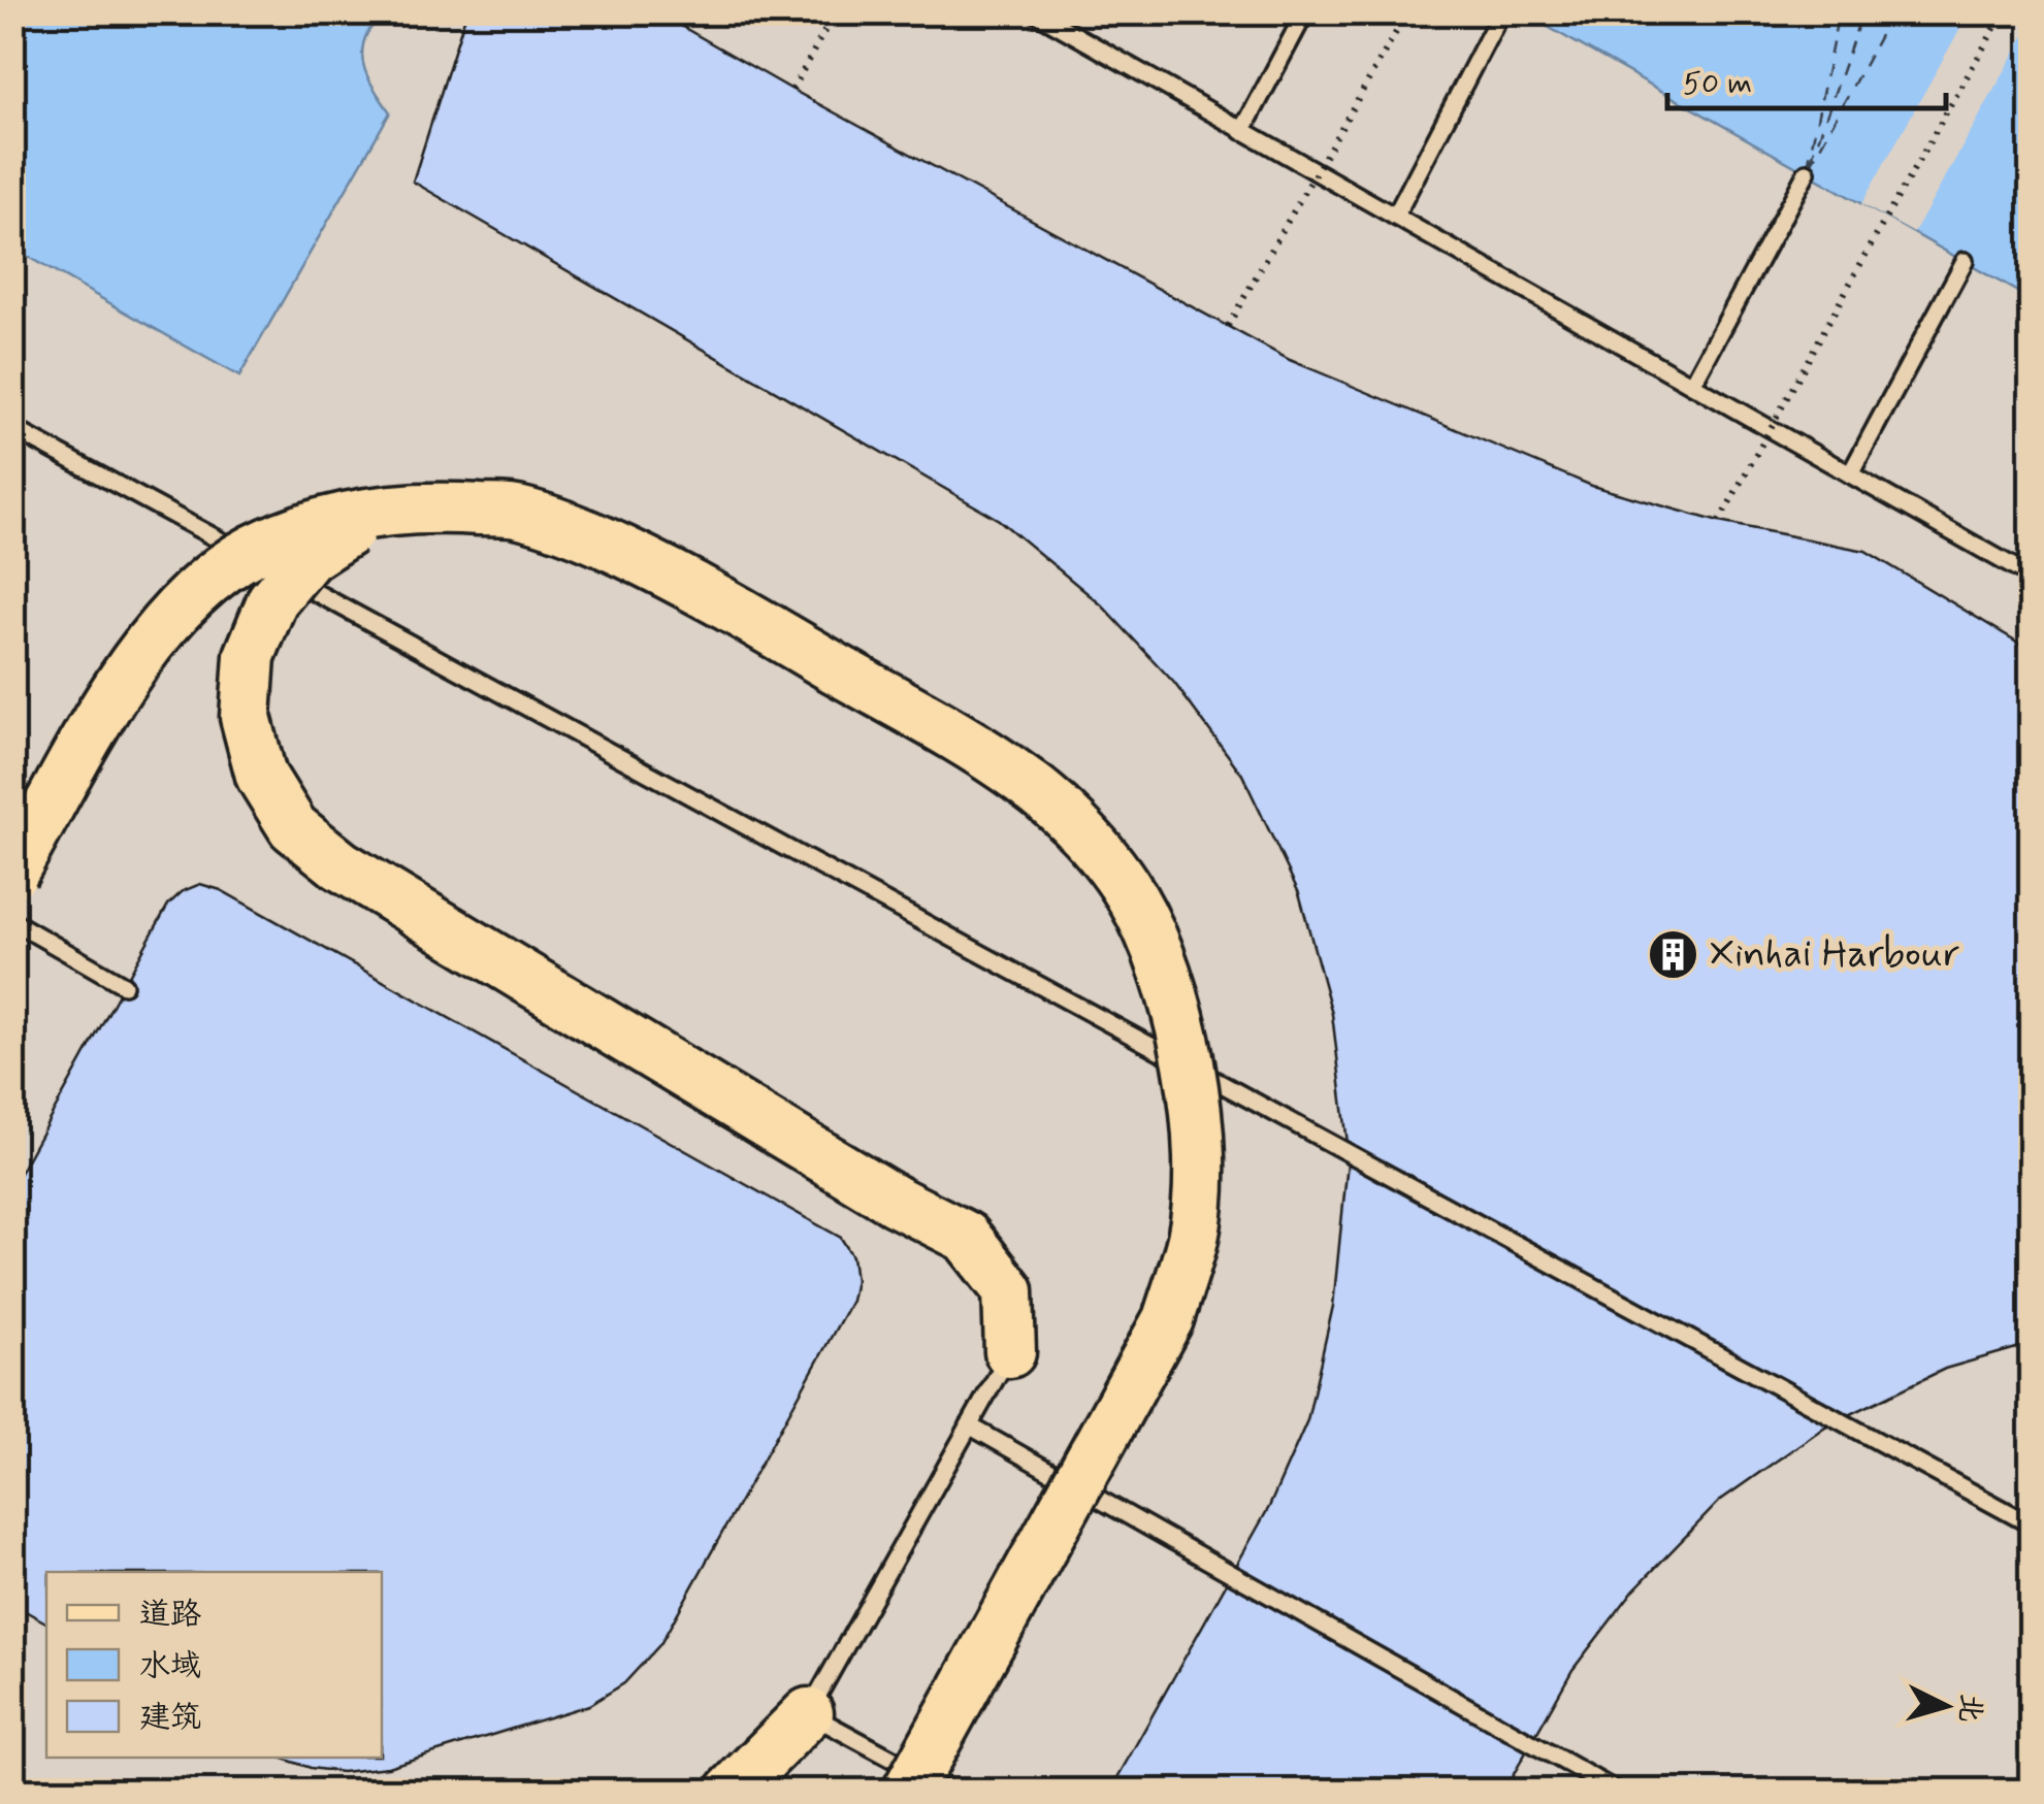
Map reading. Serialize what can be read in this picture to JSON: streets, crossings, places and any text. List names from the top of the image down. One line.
{"places":{"building":["Xinhai Harbour"]},"legend":["道路","水域","建筑"],"scale_bar":"50 m","north":"right"}
